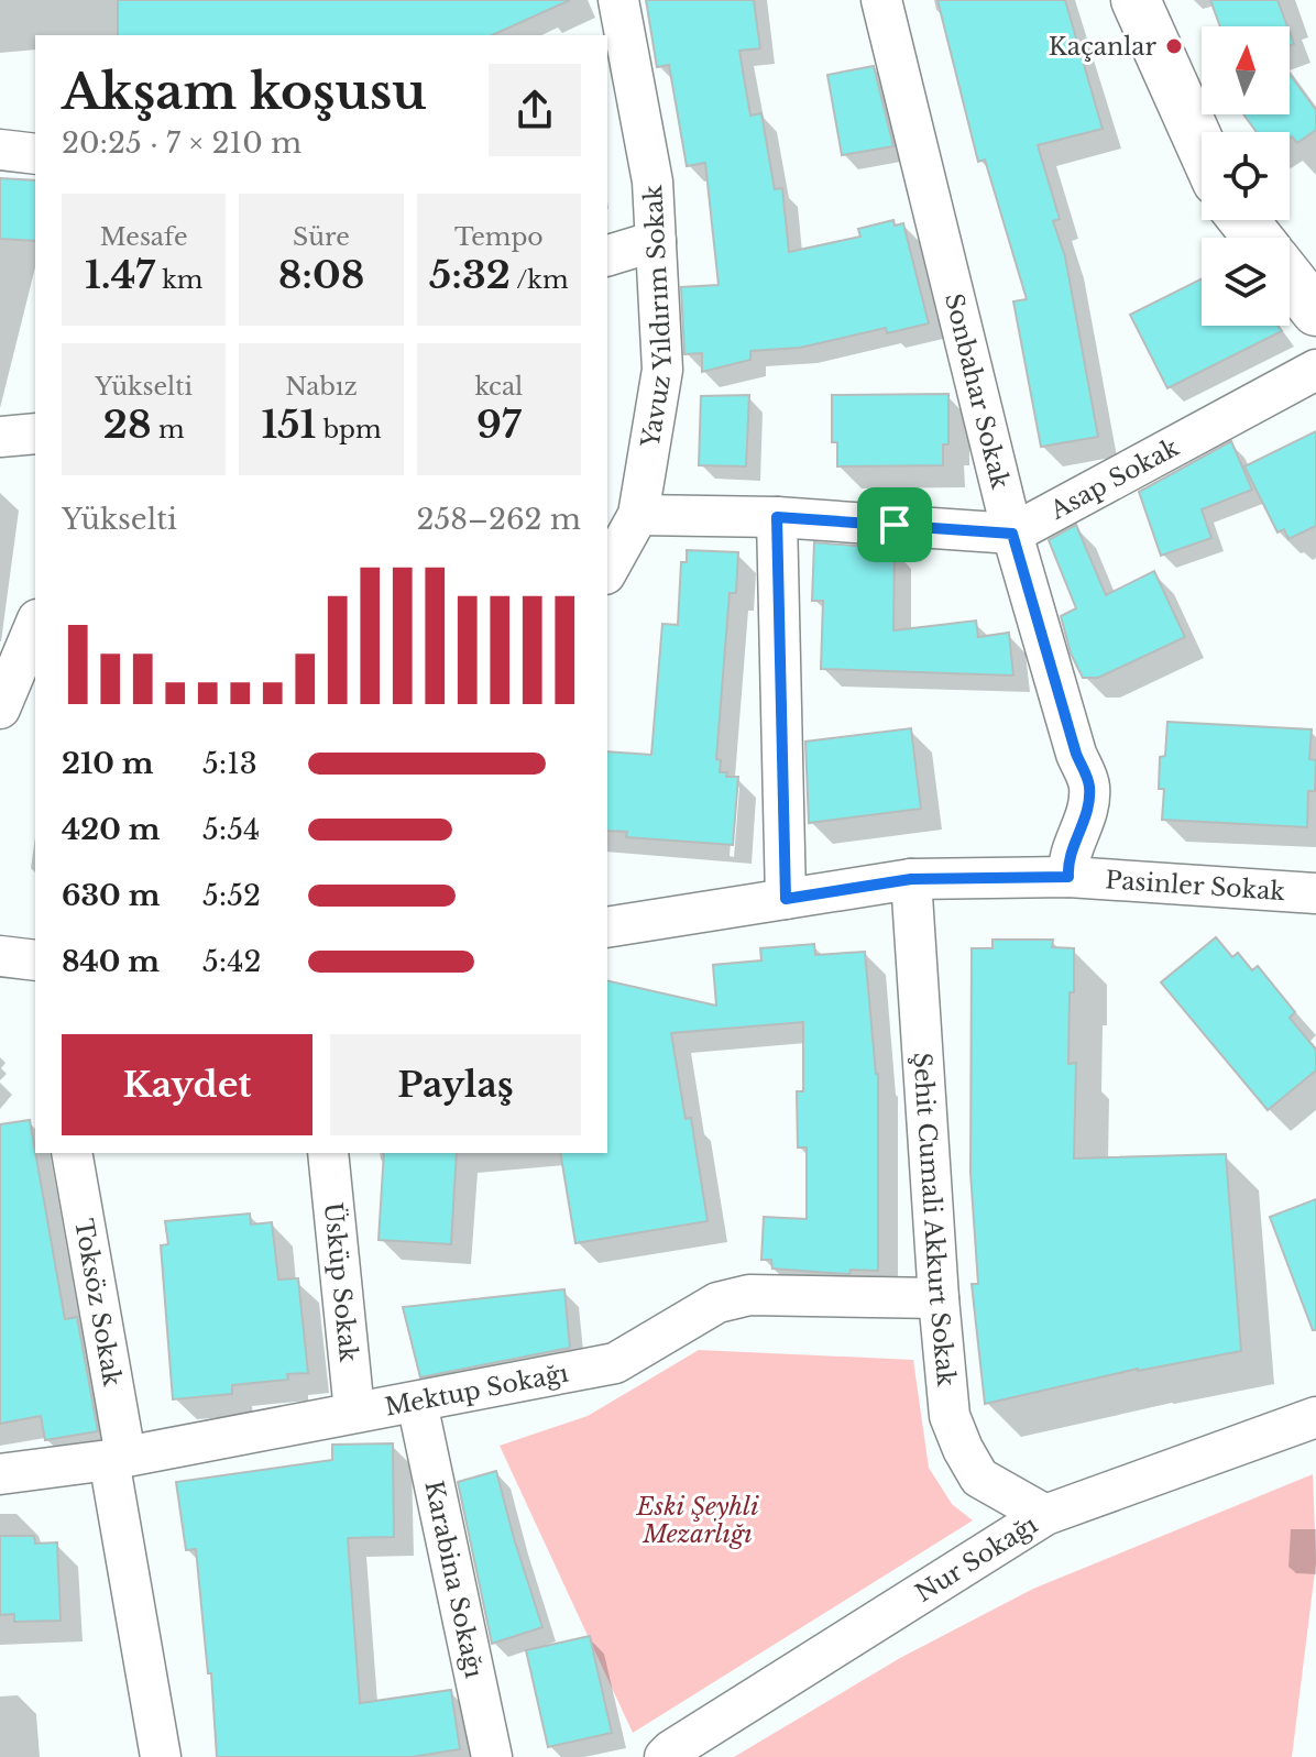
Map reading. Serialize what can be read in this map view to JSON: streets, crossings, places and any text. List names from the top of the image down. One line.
{"streets":{"street":["Yavuz Yıldırım Sokak","Sonbahar Sokak","Asap Sokak","Pasinler Sokak","Şehit Cumali Akkurt Sokak","Üsküp Sokak","Toksöz Sokak","Mektup Sokağı","Nur Sokağı","Karabina Sokağı"]},"crossings":[["Sonbahar Sokak","Asap Sokak"],["Sonbahar Sokak","Pasinler Sokak"],["Pasinler Sokak","Şehit Cumali Akkurt Sokak"],["Şehit Cumali Akkurt Sokak","Mektup Sokağı"],["Şehit Cumali Akkurt Sokak","Nur Sokağı"],["Üsküp Sokak","Mektup Sokağı"],["Toksöz Sokak","Mektup Sokağı"],["Mektup Sokağı","Karabina Sokağı"]],"parks":["Eski Şeyhli Mezarlığı"],"places":["Kaçanlar"],"north":"top","page":{"heading":["Akşam koşusu","20:25 · 7 × 210 m"],"stats":[["Mesafe","1.47 km"],["Süre","8:08"],["Tempo","5:32 /km"],["Yükselti","28 m"],["Nabız","151 bpm"],["kcal","97"]],"chart":["Yükselti","258–262 m"],"list":[{"name":"210 m","note":"5:13"},{"name":"420 m","note":"5:54"},{"name":"630 m","note":"5:52"},{"name":"840 m","note":"5:42"}],"buttons":["Kaydet","Paylaş"]}}
